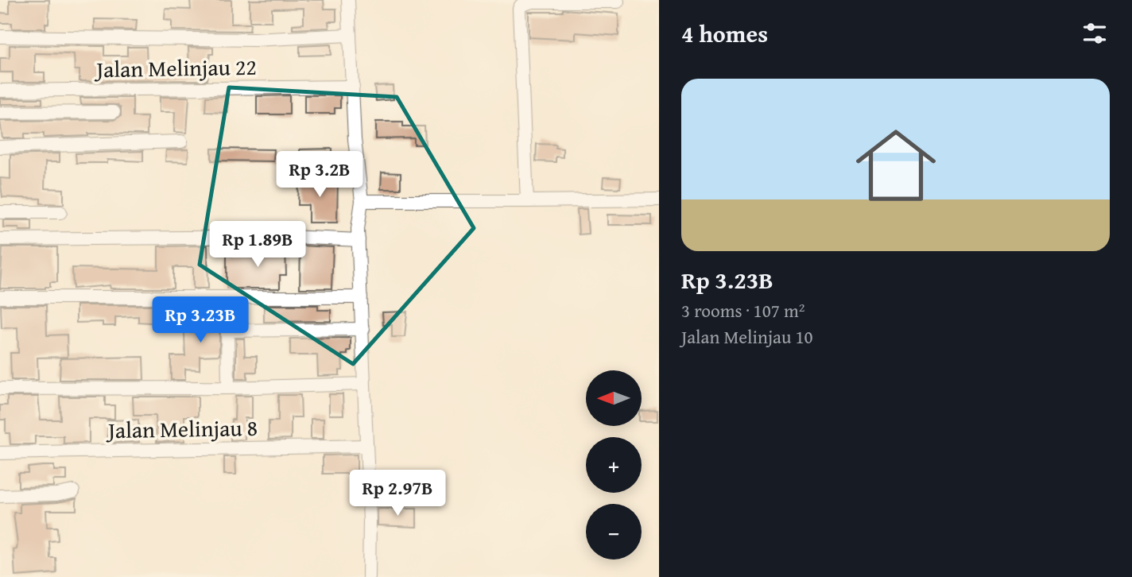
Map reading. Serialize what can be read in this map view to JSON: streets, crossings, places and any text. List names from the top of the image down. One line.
{"streets":{"street":["Jalan Melinjau 22","Jalan Melinjau 8"]},"north":"left","page":{"heading":"4 homes","list":[{"name":"Rp 3.23B","note":"3 rooms · 107 m² · Jalan Melinjau 10"}],"price":["Rp 3.2B","Rp 1.89B","Rp 3.23B","Rp 2.97B"],"map_buttons":["+","−"]}}
